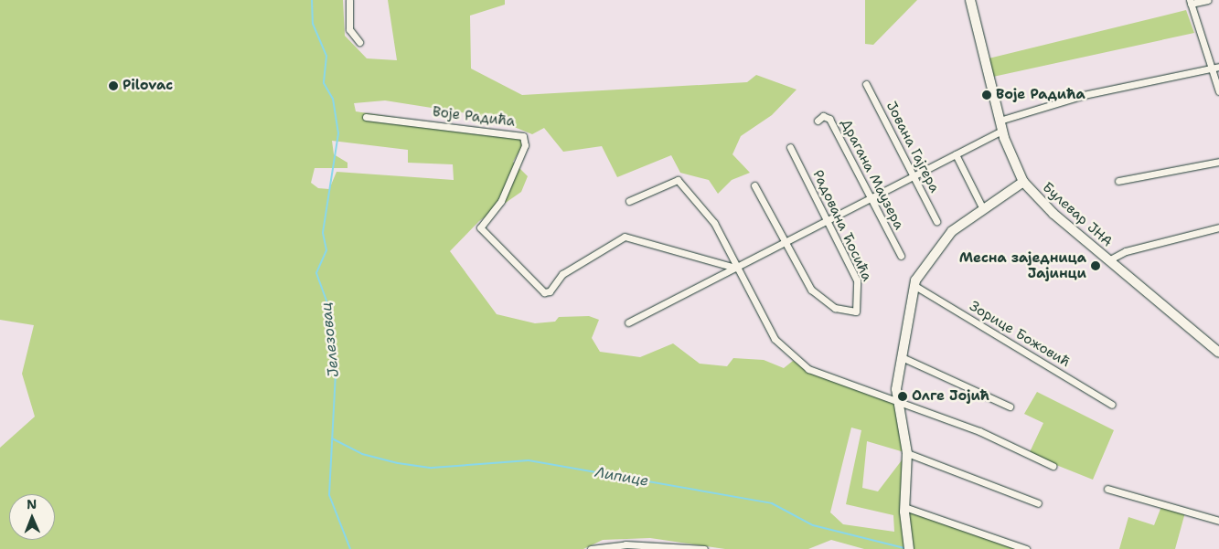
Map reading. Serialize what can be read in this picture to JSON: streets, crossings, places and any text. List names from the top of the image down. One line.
{"streets":{"main road":["Булевар ЈНА"],"street":["Воје Радића","Јована Гајгера","Драгана Маузера","Радована Ћосића","Зорице Божовић"]},"water":["Јелезовац","Липице"],"places":["Pilovac","Воје Радића","Месна заједница Јајинци","Олге Јојић"],"north":"top"}
